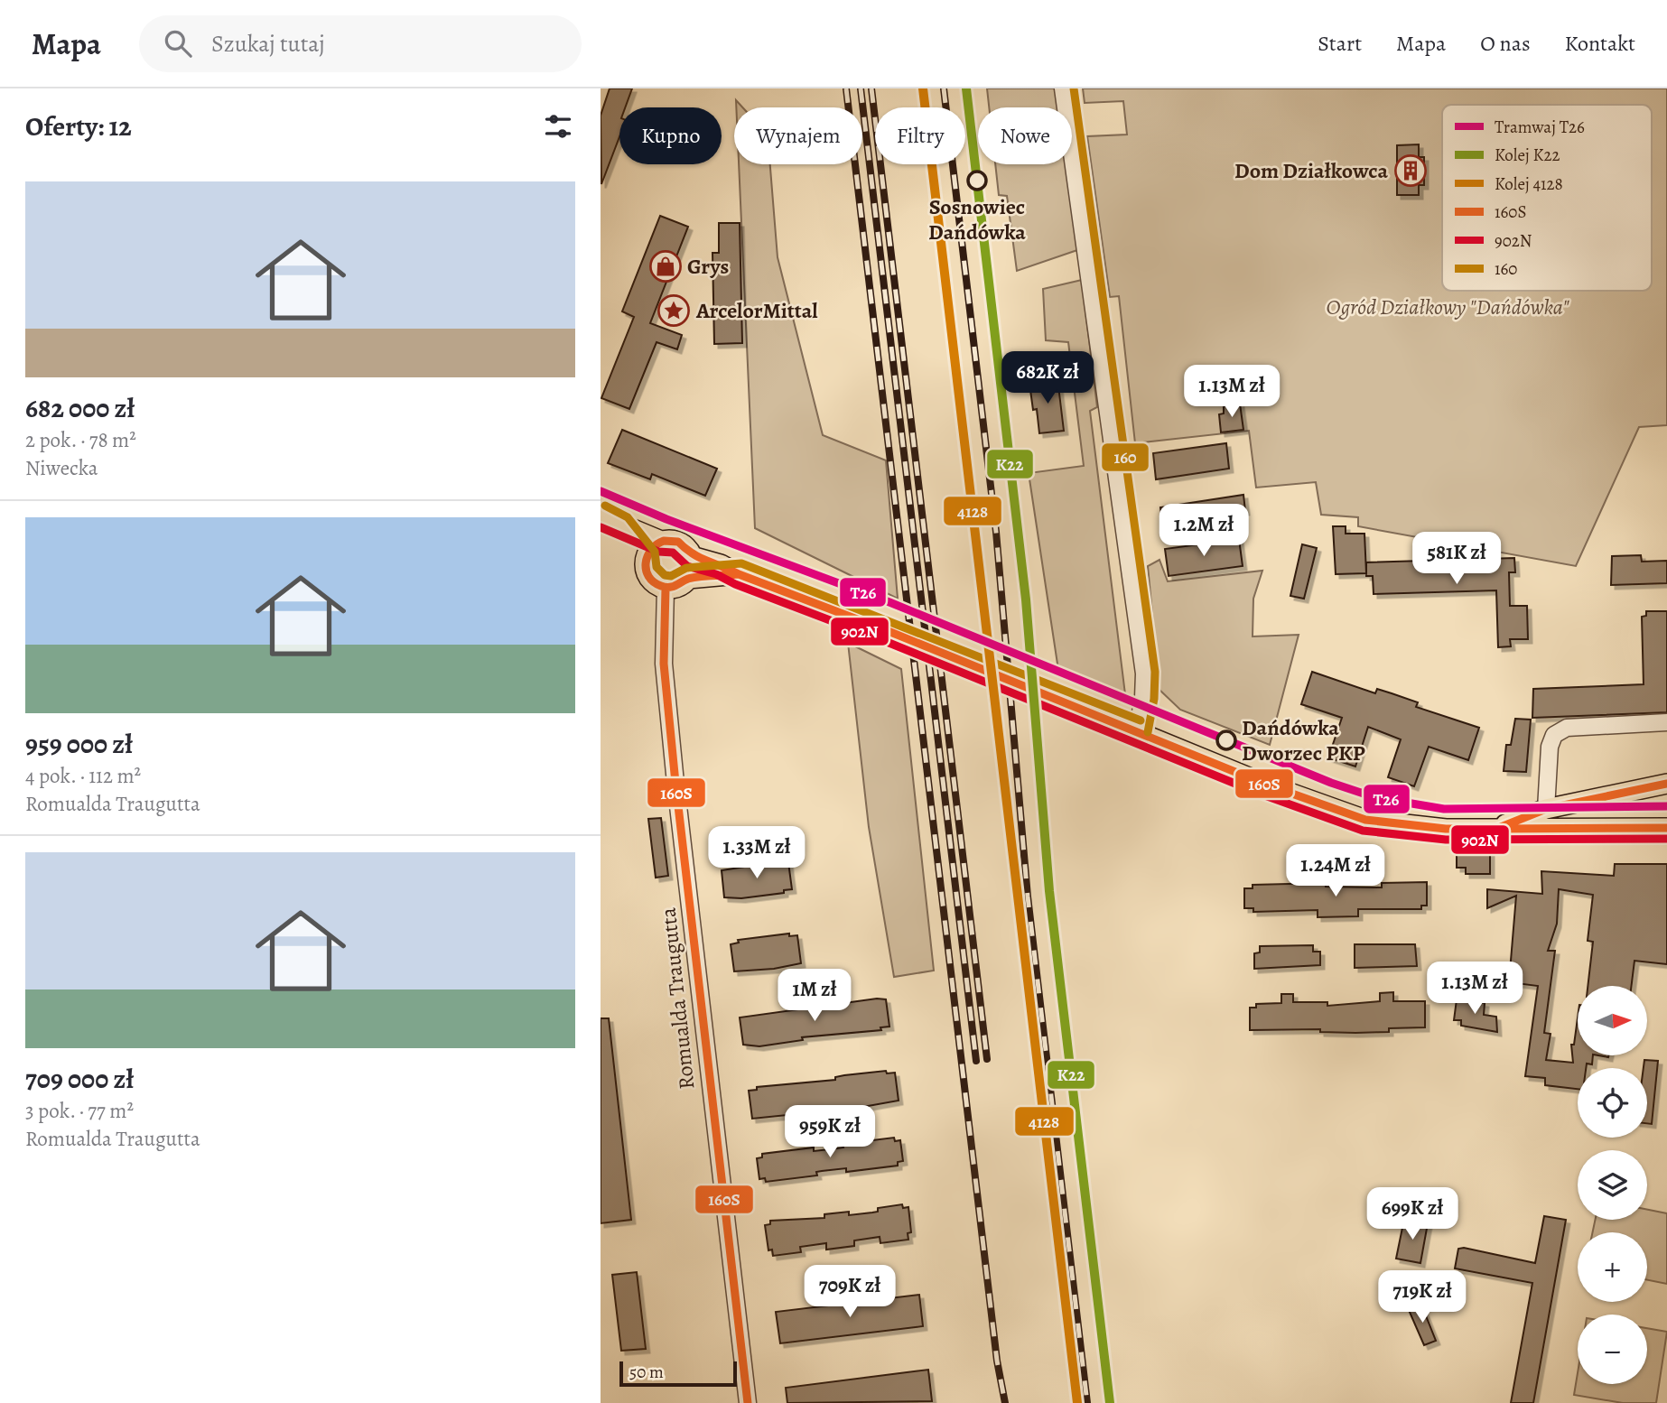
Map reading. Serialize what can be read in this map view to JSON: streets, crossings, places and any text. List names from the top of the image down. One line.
{"streets":{"street":["Romualda Traugutta"]},"parks":["Ogród Działkowy \"Dańdówka\""],"places":{"building":["Dom Działkowca"],"other":["Sosnowiec Dańdówka","Dańdówka Dworzec PKP"],"shop":["Grys"],"place":["ArcelorMittal"]},"lines":["rail line K22","rail line 4128","transit line 160","tram line T26","transit line 902N","transit line 160S"],"legend":["Tramwaj T26","Kolej K22","Kolej 4128","160S","902N","160"],"scale_bar":"50 m","north":"right","page":{"header":"Mapa","search":"Szukaj tutaj","nav":["Start","Mapa","O nas","Kontakt"],"heading":"Oferty: 12","chip":["Kupno","Wynajem","Filtry","Nowe"],"list":[{"name":"682 000 zł","note":"2 pok. · 78 m² · Niwecka"},{"name":"959 000 zł","note":"4 pok. · 112 m² · Romualda Traugutta"},{"name":"709 000 zł","note":"3 pok. · 77 m² · Romualda Traugutta"}],"price":["682K zł","1.13M zł","1.2M zł","581K zł","1.33M zł","1.24M zł","1.13M zł","1M zł","959K zł","699K zł","709K zł","719K zł"],"map_buttons":["+","−"],"scale":"50 m"}}
